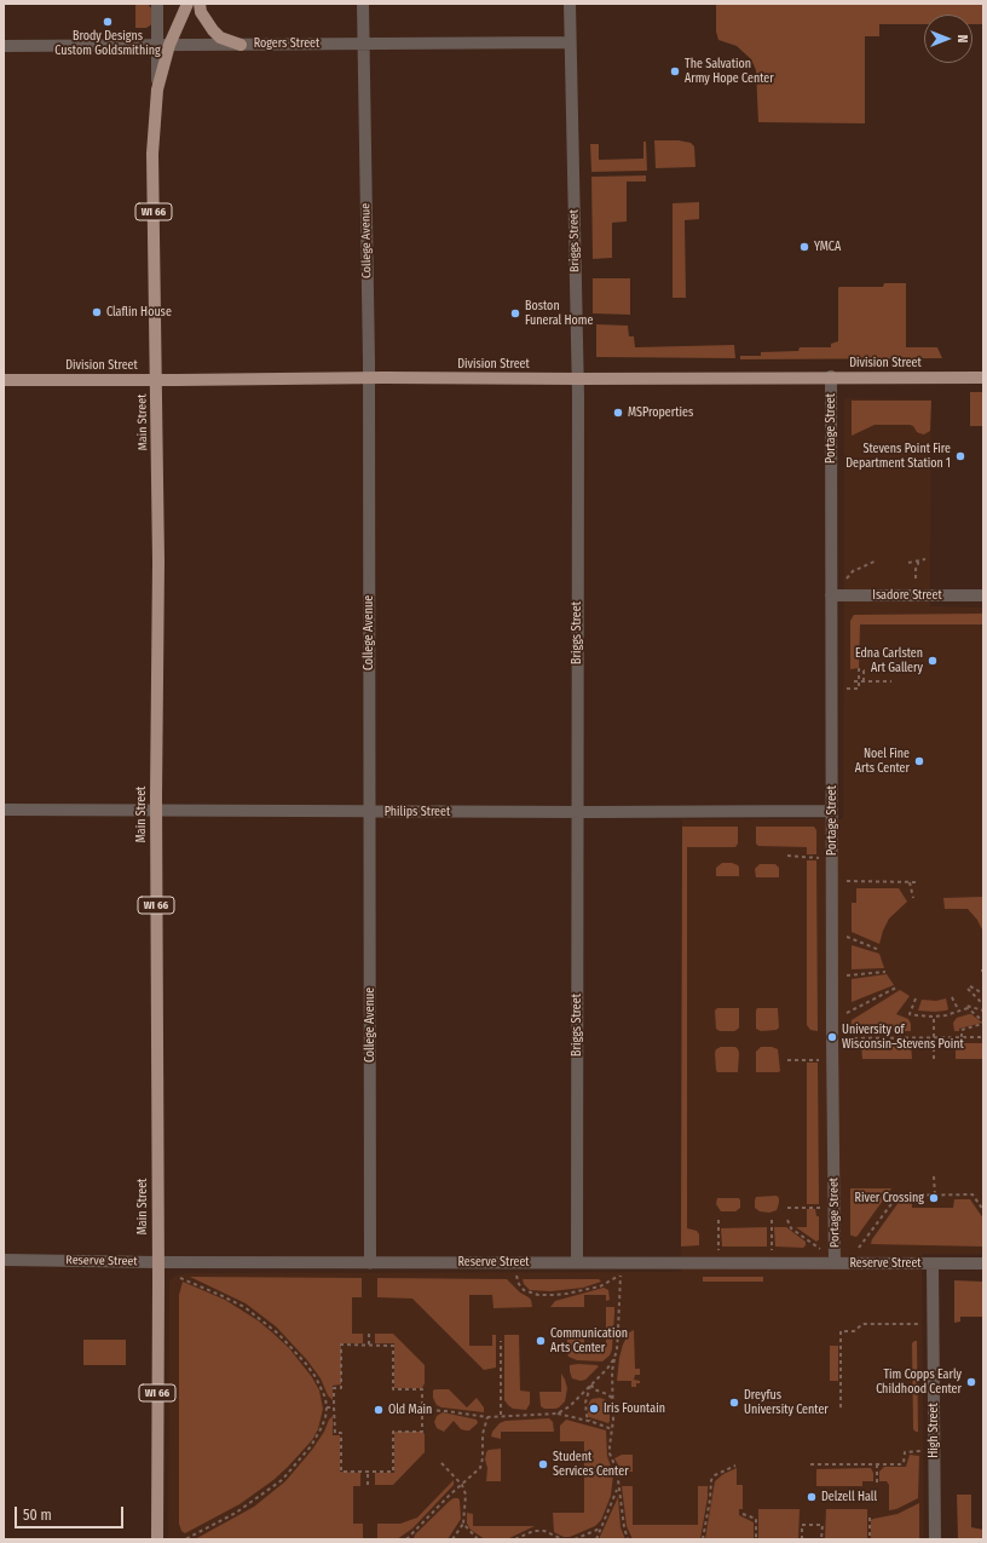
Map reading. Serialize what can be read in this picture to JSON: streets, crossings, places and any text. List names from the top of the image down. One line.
{"streets":{"main road":["WI 66","Division Street","Main Street"],"street":["Rogers Street","College Avenue","Briggs Street","Portage Street","Isadore Street","Philips Street","Reserve Street","High Street"]},"crossings":[["Rogers Street","WI 66"],["Rogers Street","College Avenue"],["Rogers Street","Briggs Street"],["Rogers Street","Main Street"],["WI 66","Main Street"],["College Avenue","Division Street"],["College Avenue","Philips Street"],["College Avenue","Reserve Street"],["Briggs Street","Division Street"],["Briggs Street","Philips Street"],["Briggs Street","Reserve Street"],["Division Street","Main Street"],["Division Street","Portage Street"],["Main Street","Philips Street"],["Main Street","Reserve Street"],["Portage Street","Isadore Street"],["Portage Street","Philips Street"],["Portage Street","Reserve Street"],["Reserve Street","High Street"]],"places":["Brody Designs Custom Goldsmithing","The Salvation Army Hope Center","YMCA","Claflin House","Boston Funeral Home","MSProperties","Stevens Point Fire Department Station 1","Edna Carlsten Art Gallery","Noel Fine Arts Center","University of Wisconsin–Stevens Point","River Crossing","Communication Arts Center","Tim Copps Early Childhood Center","Dreyfus University Center","Iris Fountain","Old Main","Student Services Center","Delzell Hall"],"scale_bar":"50 m","north":"right"}
